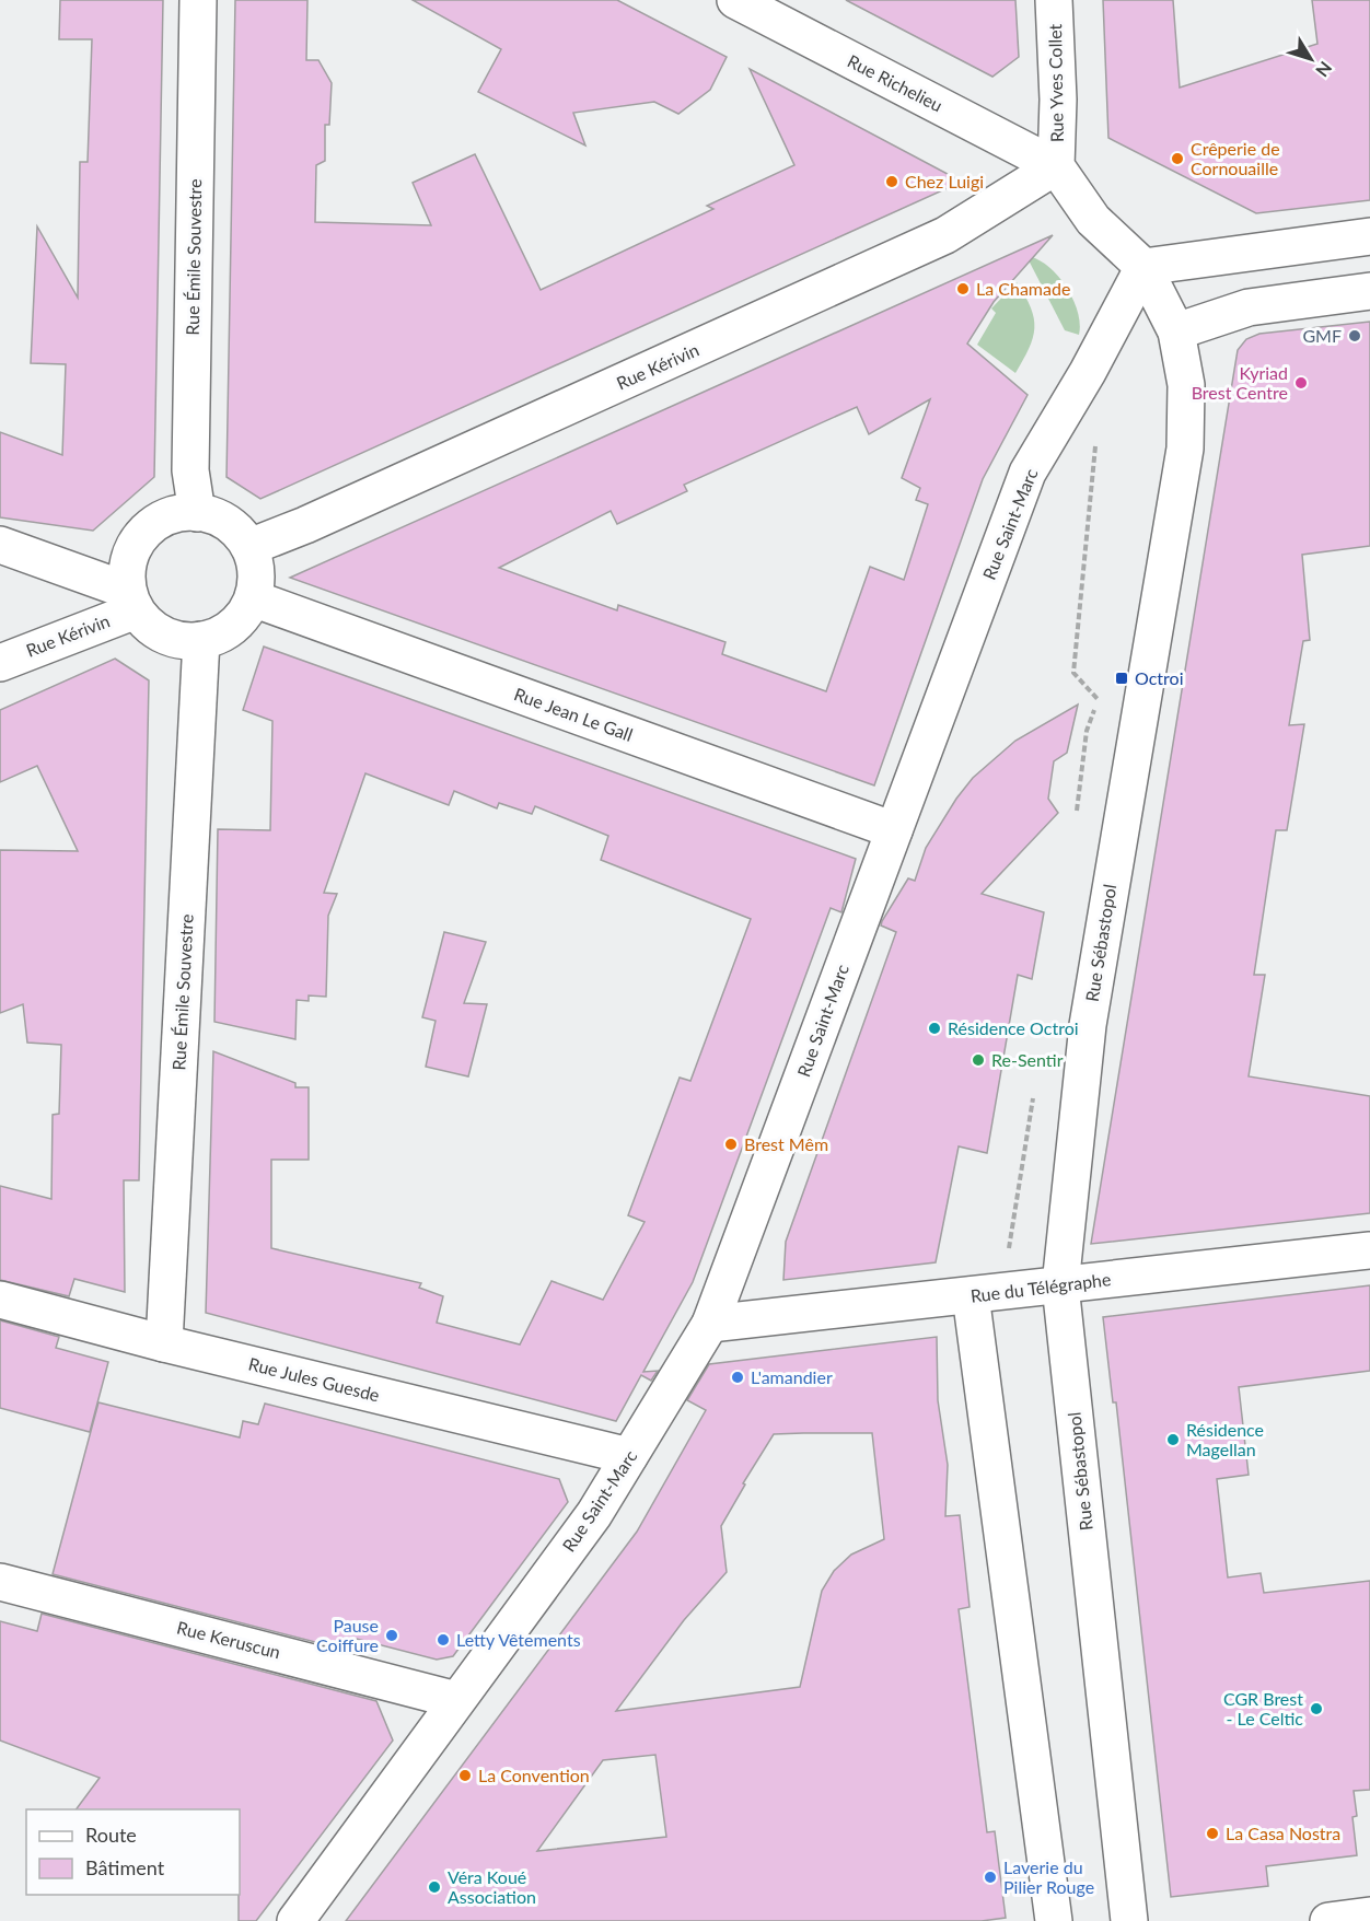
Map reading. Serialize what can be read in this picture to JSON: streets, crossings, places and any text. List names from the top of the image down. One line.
{"streets":{"street":["Rue Richelieu","Rue Yves Collet","Rue Émile Souvestre","Rue Kérivin","Rue Saint-Marc","Rue Jean Le Gall","Rue Sébastopol","Rue du Télégraphe","Rue Jules Guesde","Rue Keruscun"]},"crossings":[["Rue Richelieu","Rue Yves Collet"],["Rue Richelieu","Rue Kérivin"],["Rue Richelieu","Rue Sébastopol"],["Rue Yves Collet","Rue Kérivin"],["Rue Yves Collet","Rue Sébastopol"],["Rue Émile Souvestre","Rue Kérivin"],["Rue Émile Souvestre","Rue Jean Le Gall"],["Rue Émile Souvestre","Rue Jules Guesde"],["Rue Kérivin","Rue Jean Le Gall"],["Rue Kérivin","Rue Sébastopol"],["Rue Saint-Marc","Rue Jean Le Gall"],["Rue Saint-Marc","Rue Sébastopol"],["Rue Saint-Marc","Rue du Télégraphe"],["Rue Saint-Marc","Rue Jules Guesde"],["Rue Saint-Marc","Rue Keruscun"],["Rue Sébastopol","Rue du Télégraphe"]],"places":{"other":["Crêperie de Cornouaille","Chez Luigi","La Chamade","GMF","Kyriad Brest Centre","Résidence Octroi","Re-Sentir","Brest Mêm","L'amandier","Résidence Magellan","Pause Coiffure","Letty Vêtements","CGR Brest - Le Celtic","La Convention","La Casa Nostra","Laverie du Pilier Rouge","Véra Koué Association"],"transit":["Octroi"]},"legend":["Route","Bâtiment"],"north":"bottom right"}
